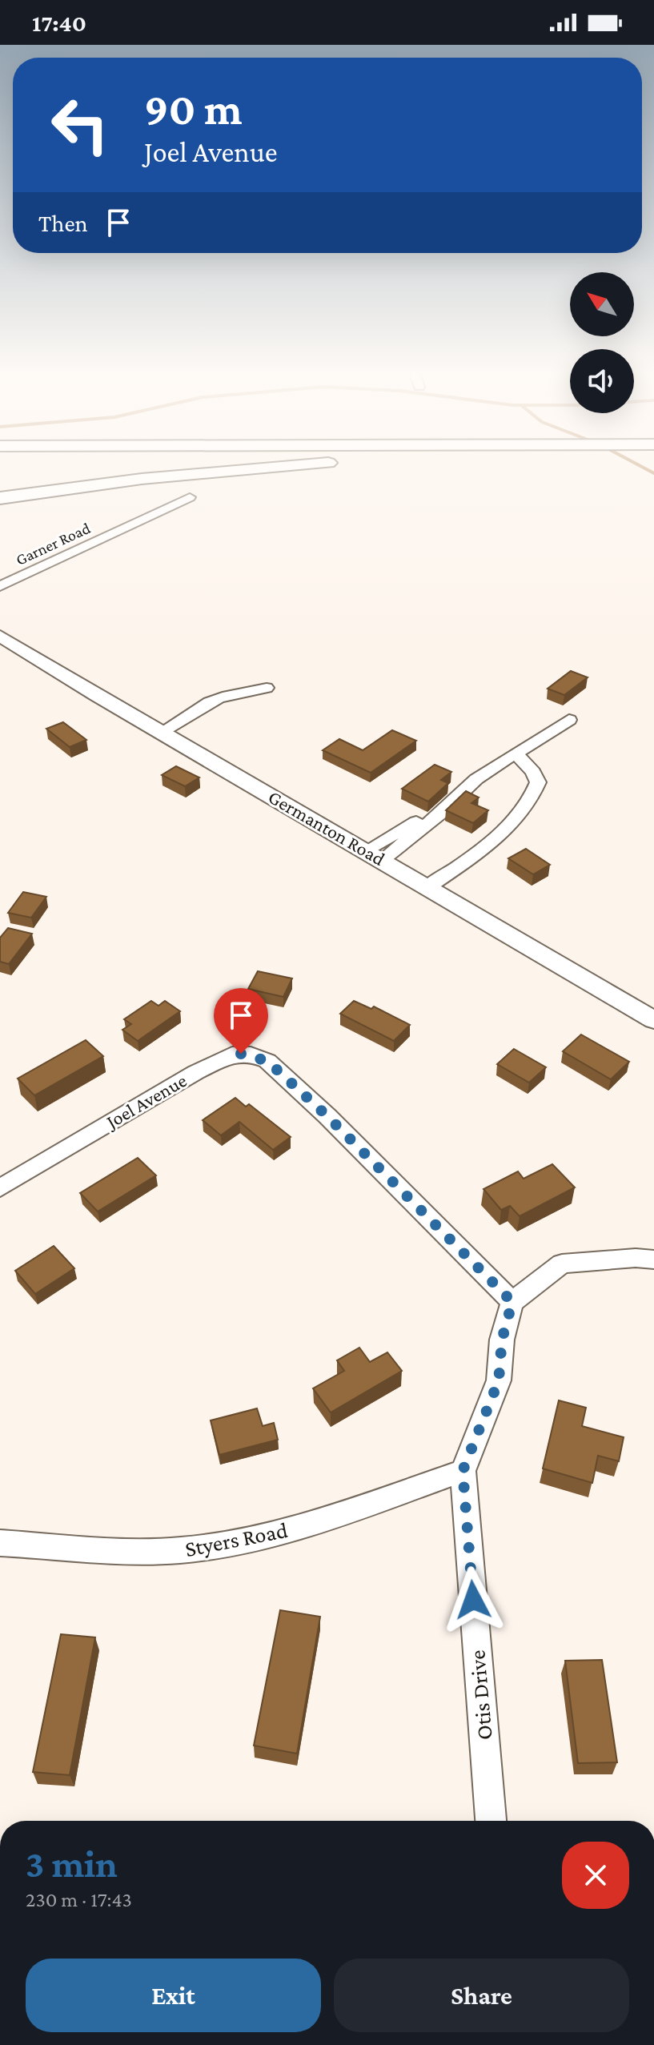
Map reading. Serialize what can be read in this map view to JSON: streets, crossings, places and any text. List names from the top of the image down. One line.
{"streets":{"main road":["Germanton Road"],"street":["Garner Road","Joel Avenue","Styers Road","Otis Drive"]},"crossings":[["Joel Avenue","Otis Drive"],["Styers Road","Otis Drive"]],"north":"top left","page":{"status":"17:40","turn":["90 m","Joel Avenue"],"then":"Then","heading":["3 min","230 m · 17:43"],"buttons":["Exit","Share"]}}
